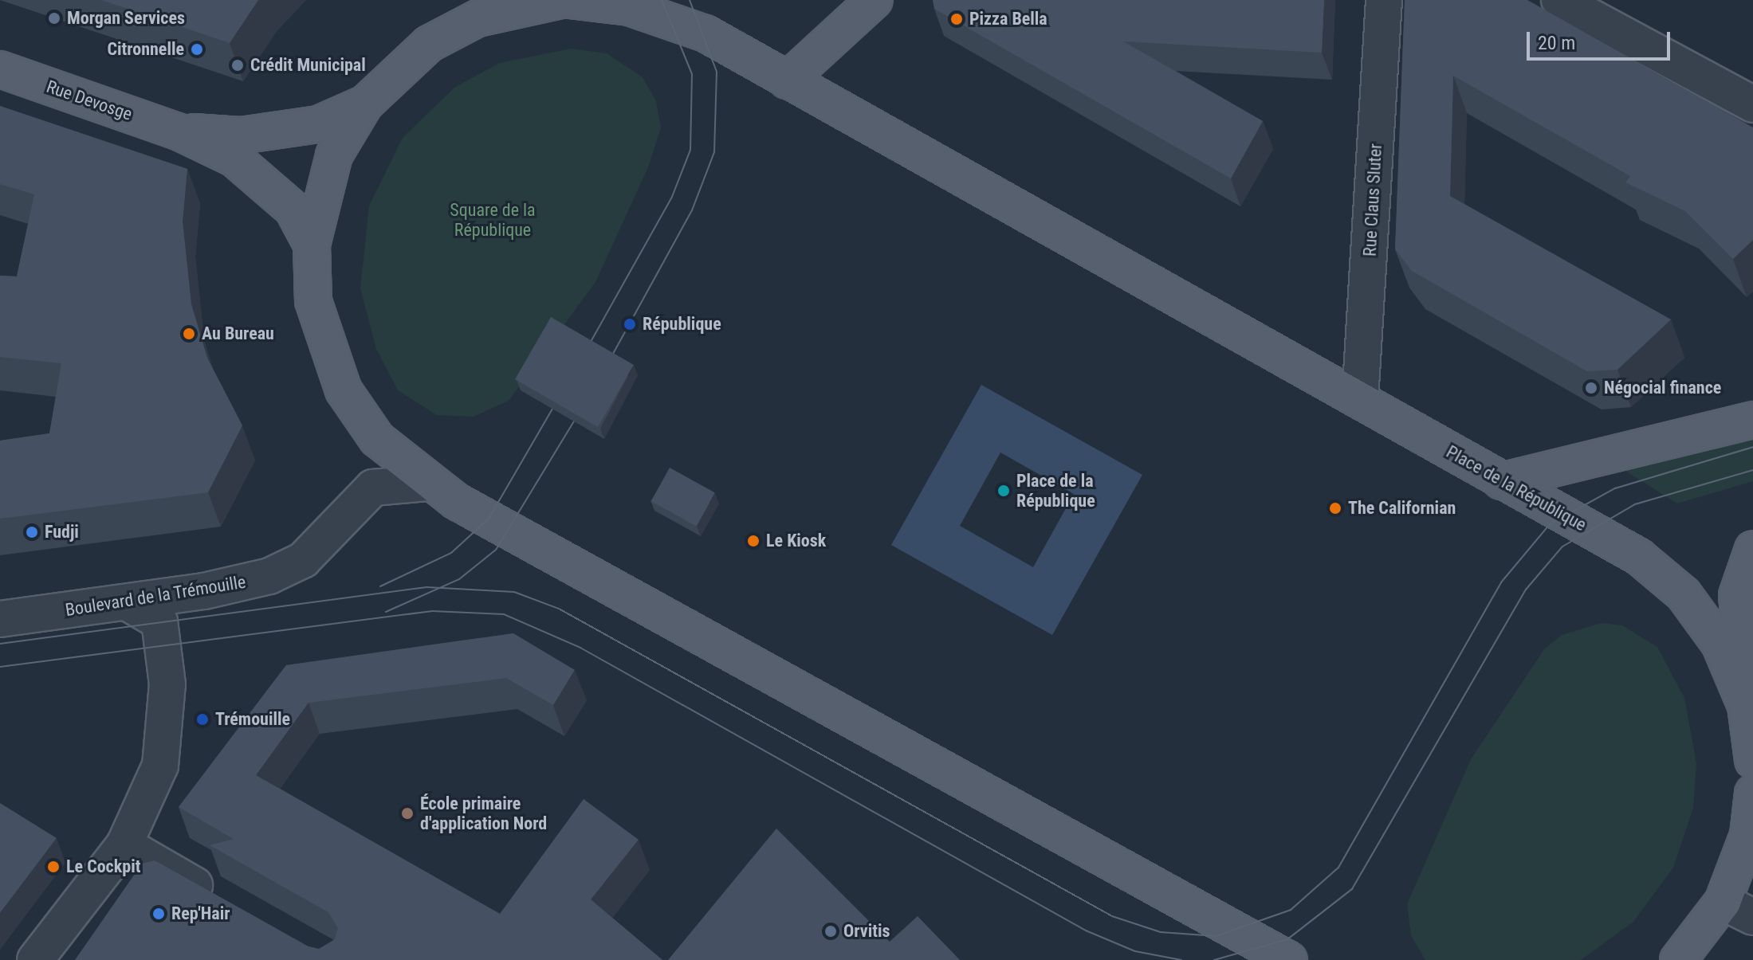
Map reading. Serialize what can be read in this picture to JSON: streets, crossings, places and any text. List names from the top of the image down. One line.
{"streets":{"main road":["Rue Devosge","Place de la République"],"street":["Rue Claus Sluter","Boulevard de la Trémouille"]},"crossings":[["Rue Claus Sluter","Place de la République"]],"parks":["Square de la République"],"places":["Morgan Services","Pizza Bella","Citronnelle","Crédit Municipal","République","Au Bureau","Négocial finance","Place de la République","The Californian","Fudji","Le Kiosk","Trémouille","École primaire d'application Nord","Le Cockpit","Rep'Hair","Orvitis"],"scale_bar":"20 m"}
